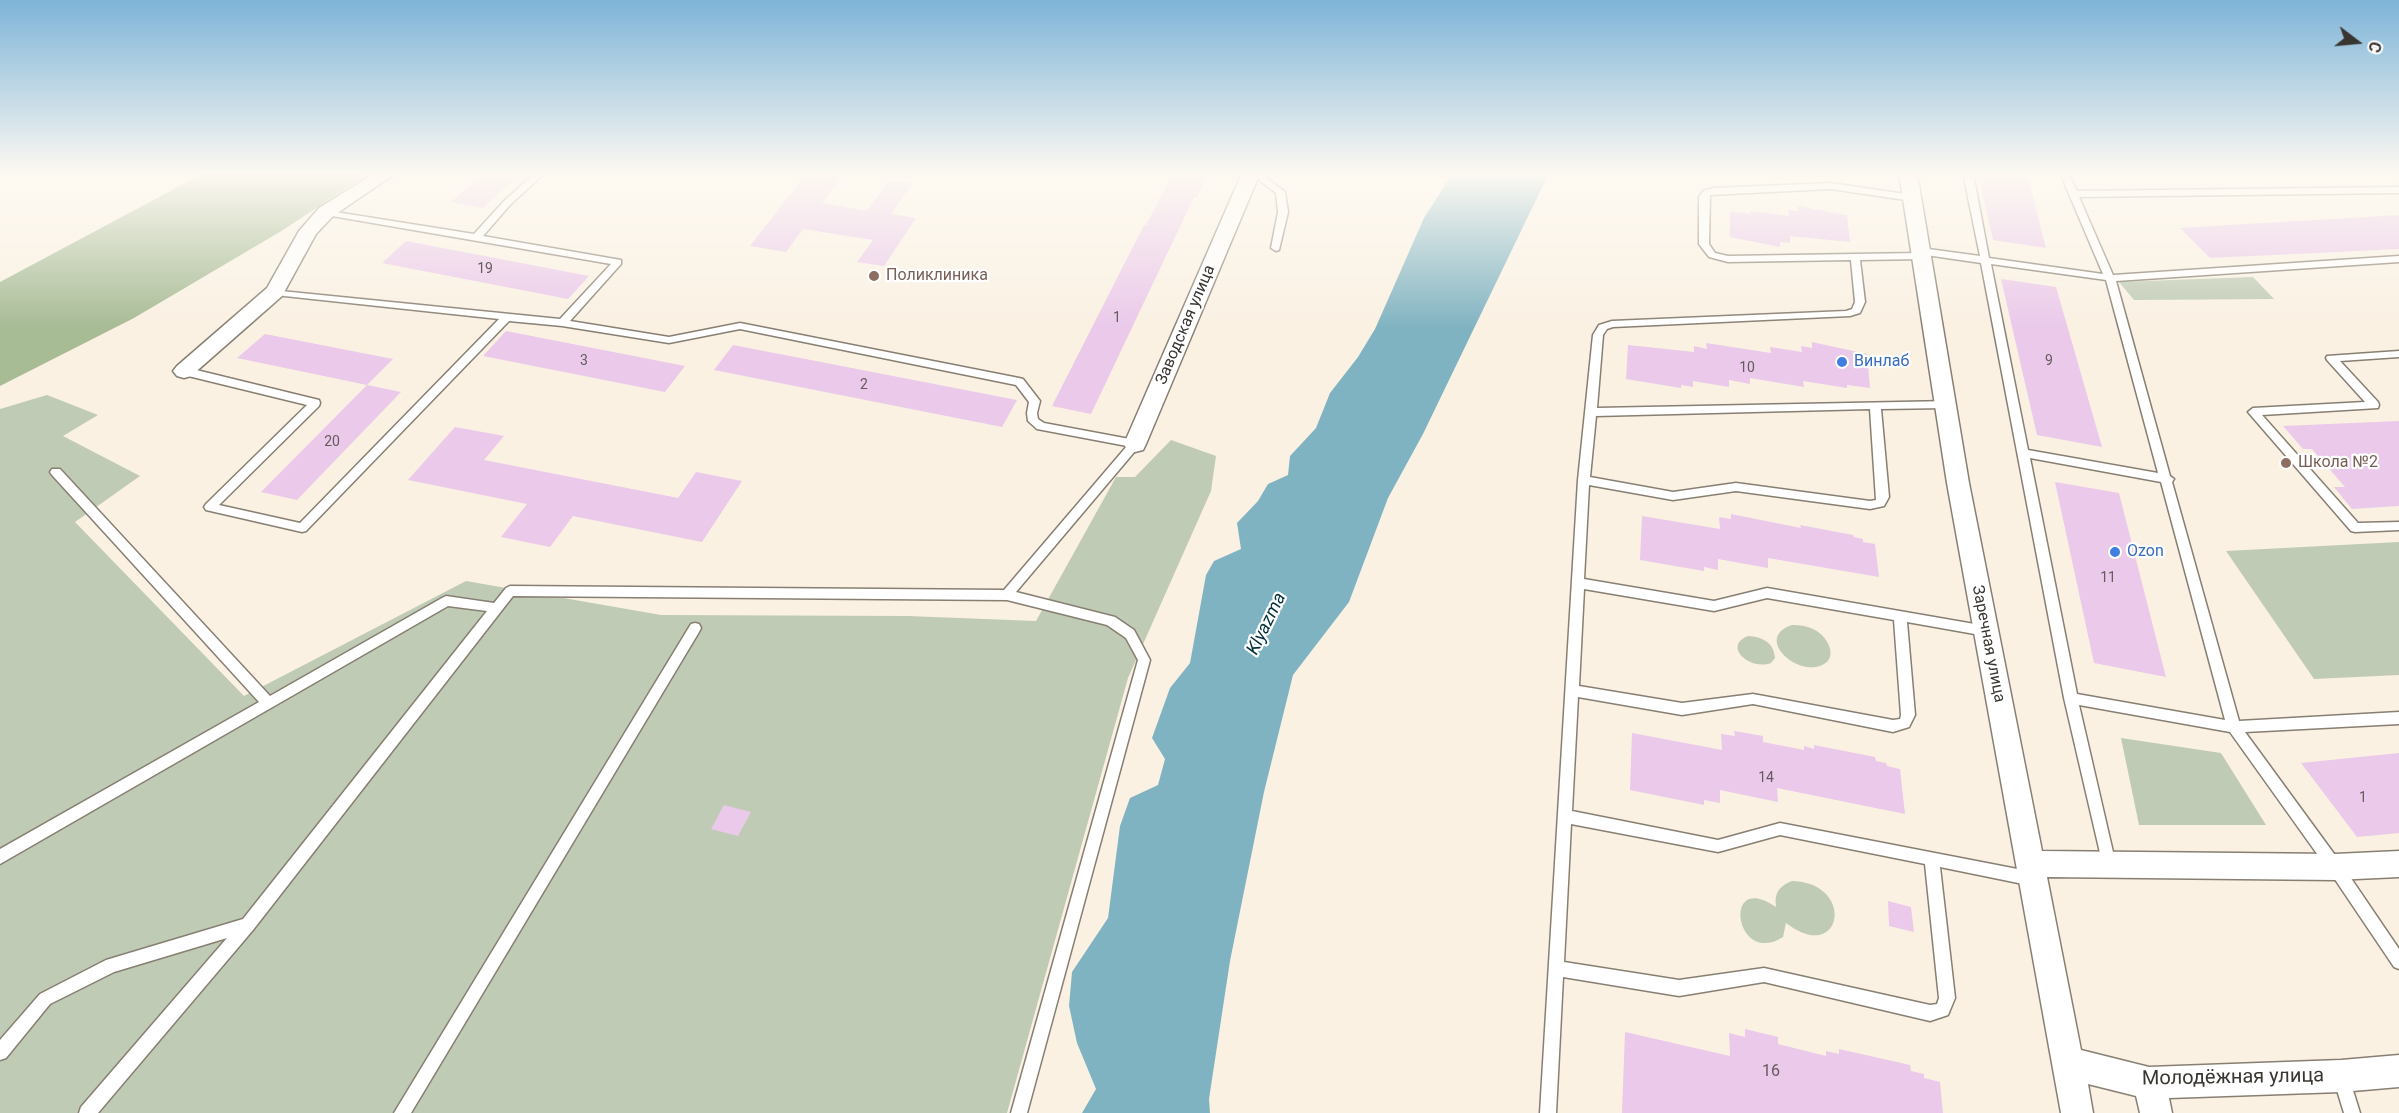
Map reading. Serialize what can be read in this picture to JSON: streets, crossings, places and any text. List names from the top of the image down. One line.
{"streets":{"street":["Заводская улица","Заречная улица","Молодёжная улица"]},"crossings":[["Заречная улица","Молодёжная улица"]],"water":["Klyazma"],"places":["Поликлиника","Винлаб","Школа №2","Ozon"],"house_numbers":["19","1","3","9","10","2","20","11","14","1","16"],"north":"right"}
